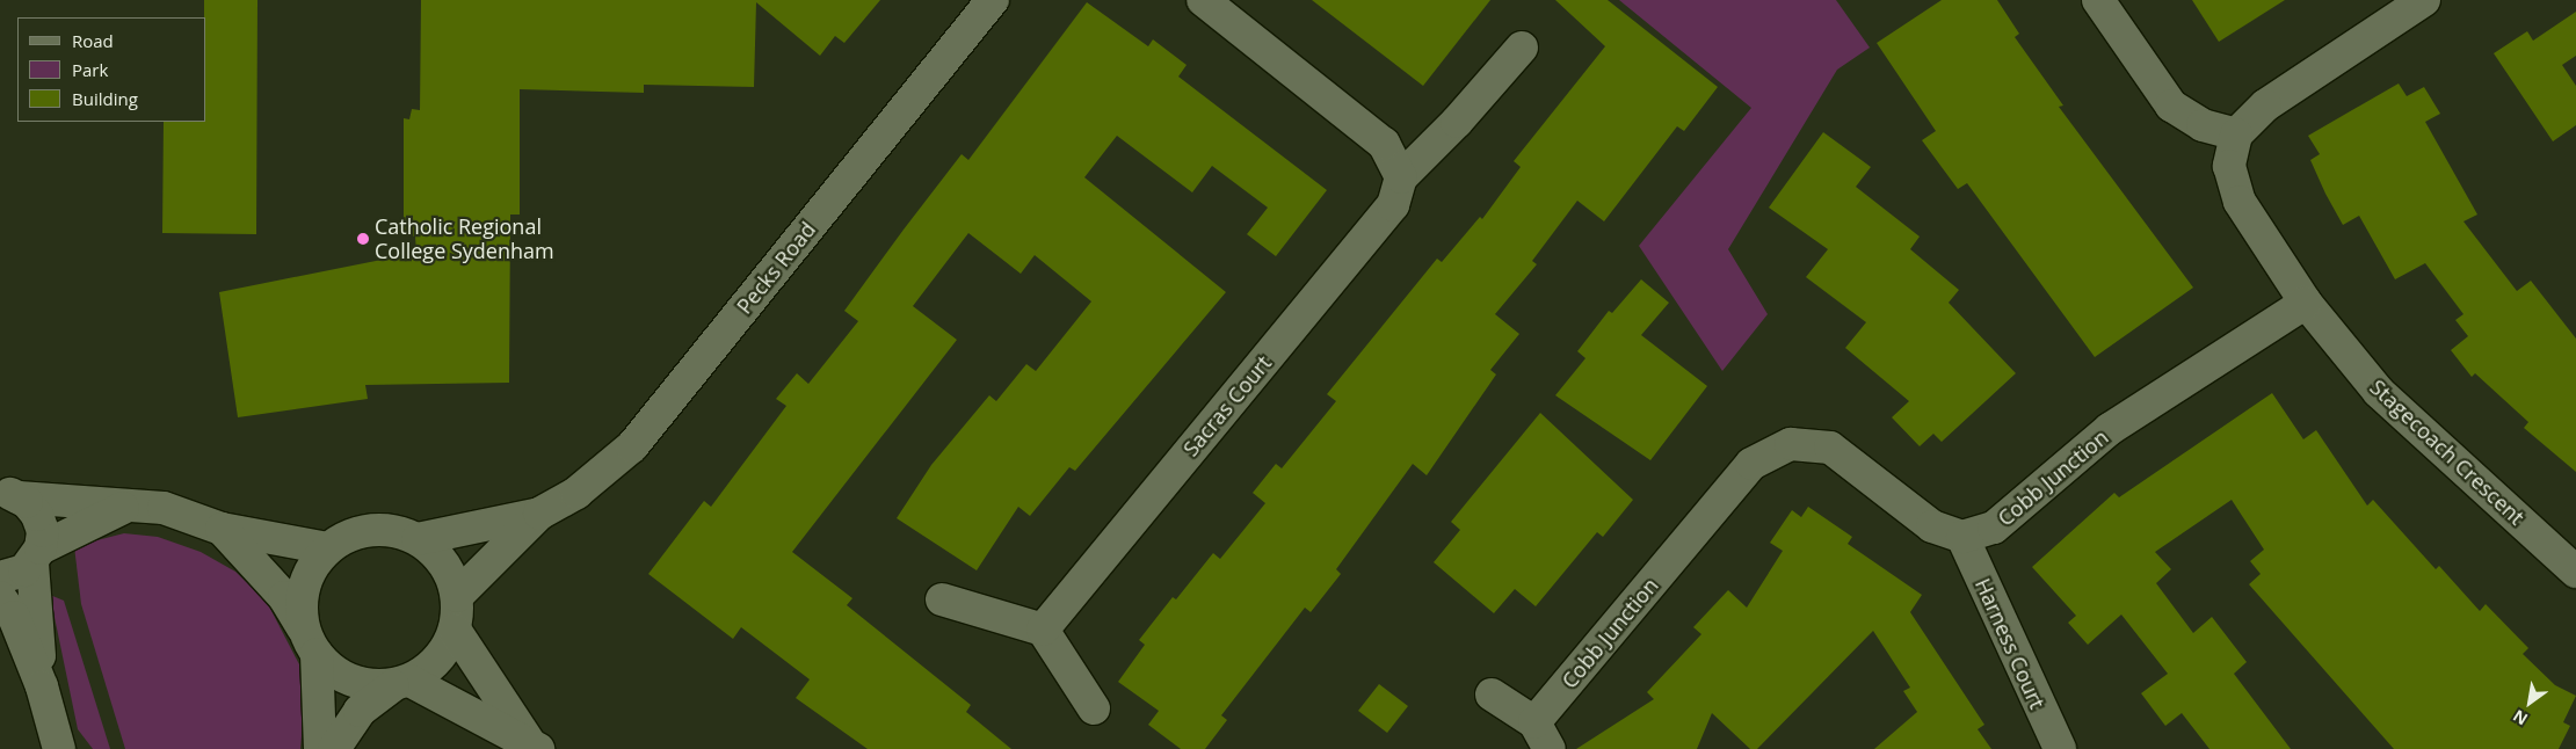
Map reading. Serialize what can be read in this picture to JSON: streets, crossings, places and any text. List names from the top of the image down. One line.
{"streets":{"street":["Pecks Road","Sacras Court","Stagecoach Crescent","Cobb Junction","Harness Court"]},"crossings":[["Stagecoach Crescent","Cobb Junction"],["Cobb Junction","Harness Court"]],"places":["Catholic Regional College Sydenham"],"legend":["Road","Park","Building"],"north":"bottom left"}
